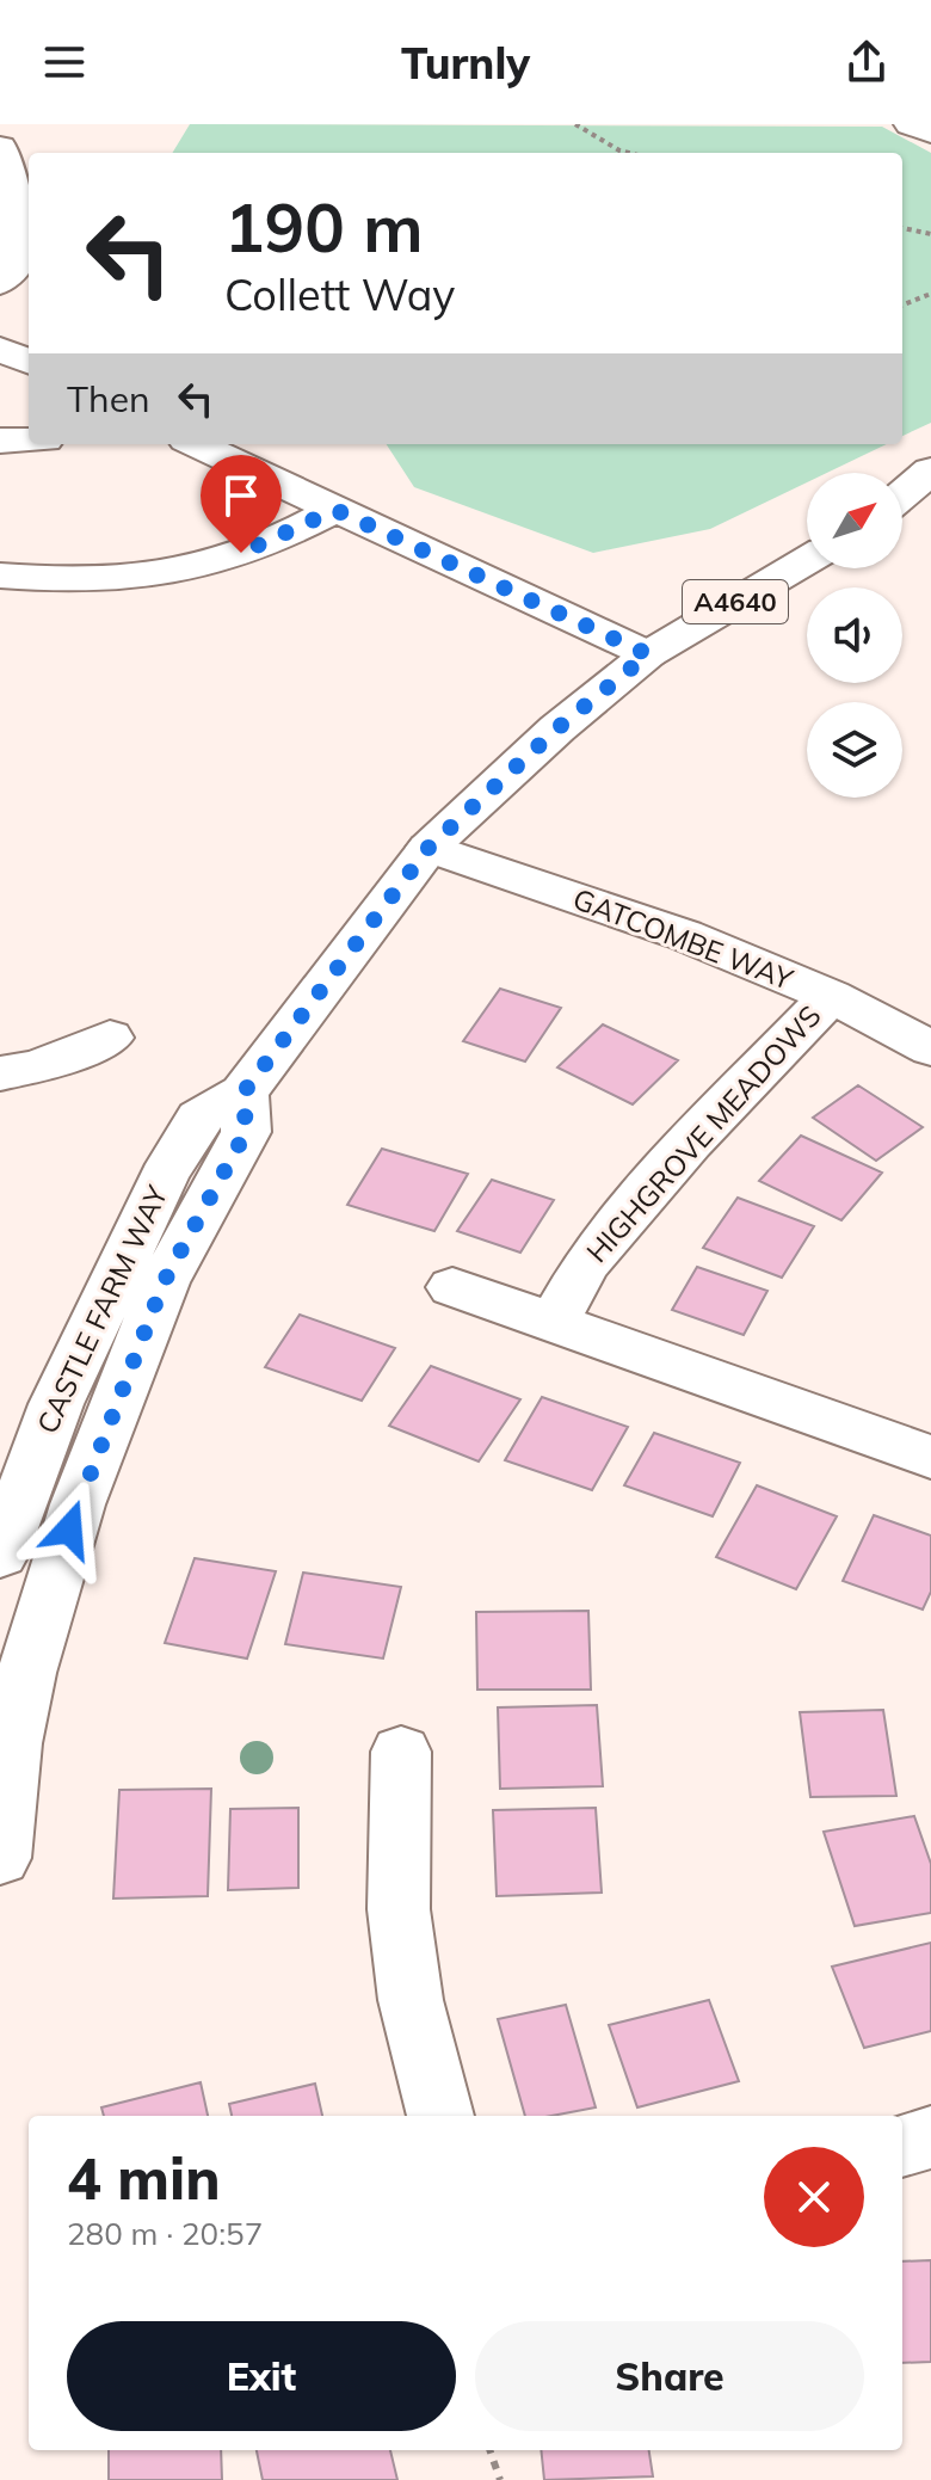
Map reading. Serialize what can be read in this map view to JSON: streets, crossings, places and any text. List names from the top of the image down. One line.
{"streets":{"street":["A4640","GATCOMBE WAY","HIGHGROVE MEADOWS","CASTLE FARM WAY"]},"crossings":[["GATCOMBE WAY","HIGHGROVE MEADOWS"],["GATCOMBE WAY","CASTLE FARM WAY"]],"north":"top right","page":{"header":"Turnly","turn":["190 m","Collett Way"],"then":"Then","heading":["4 min","280 m · 20:57"],"buttons":["Exit","Share"]}}
